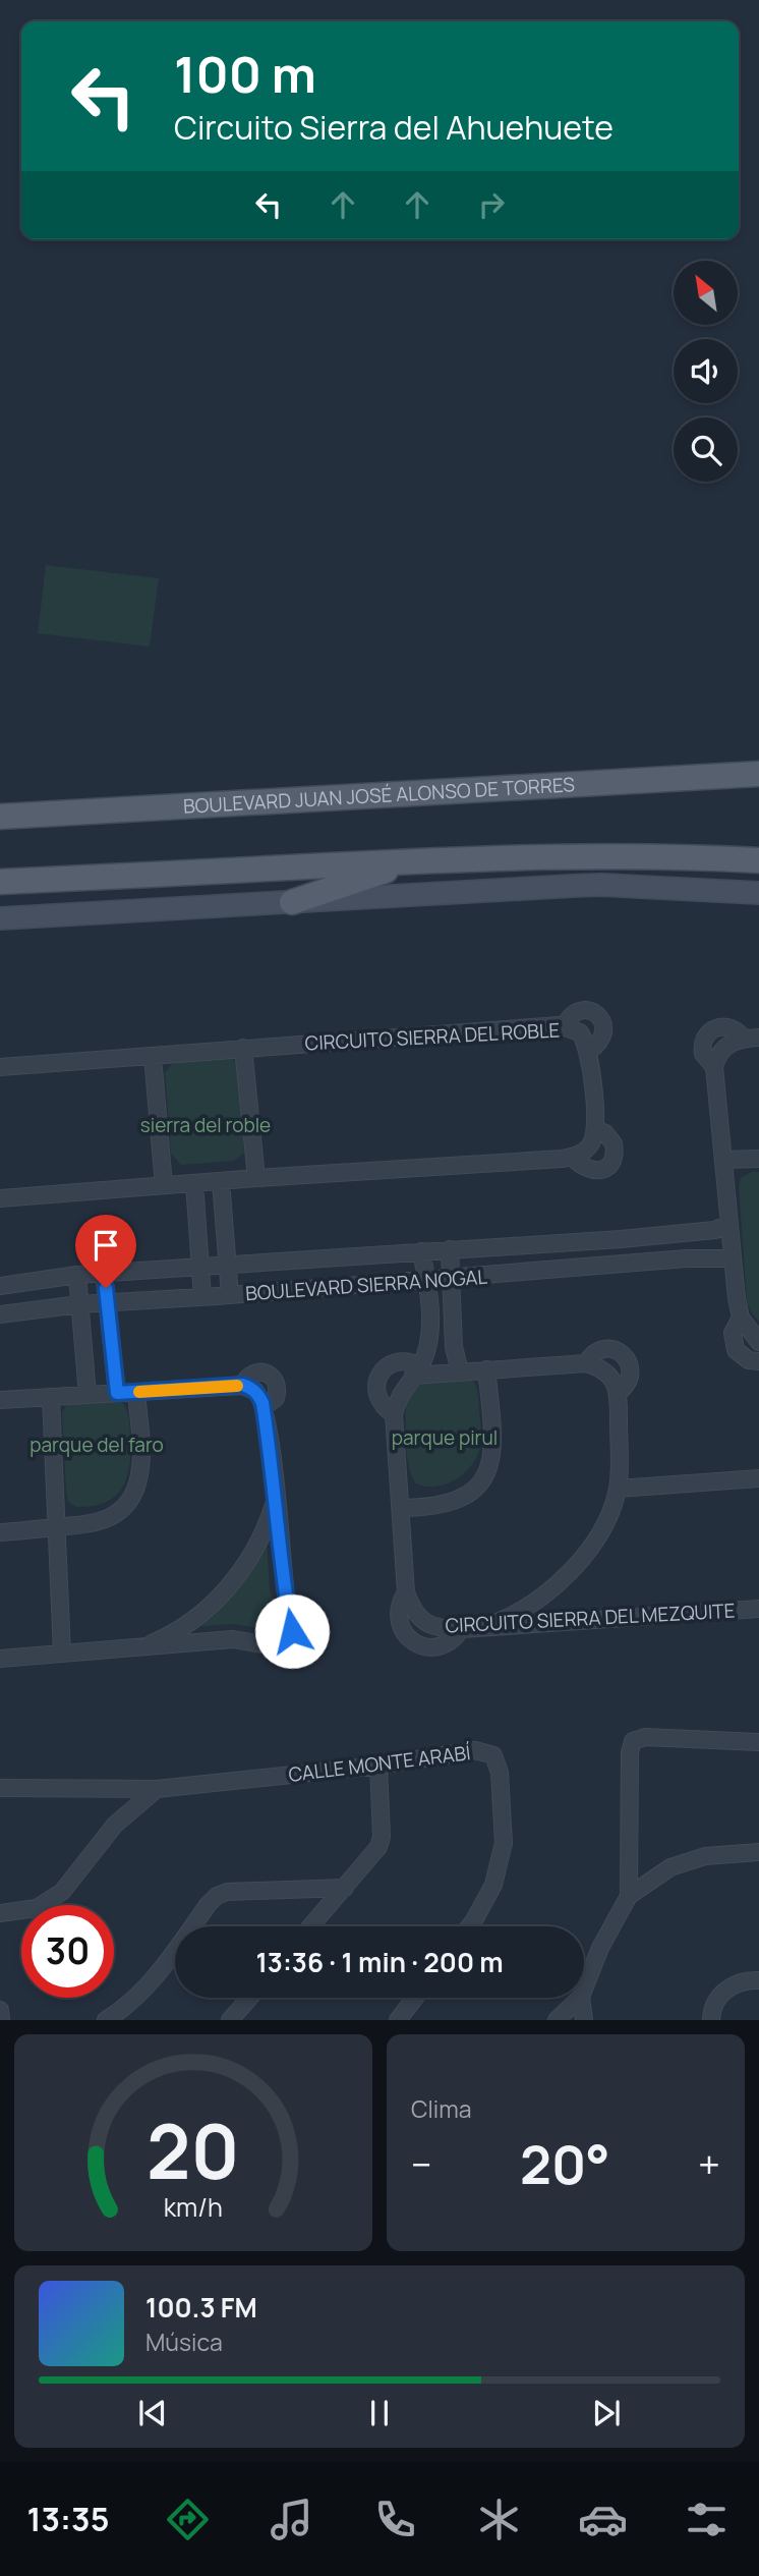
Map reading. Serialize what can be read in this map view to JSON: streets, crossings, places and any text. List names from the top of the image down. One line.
{"streets":{"main road":["BOULEVARD JUAN JOSÉ ALONSO DE TORRES"],"street":["CIRCUITO SIERRA DEL ROBLE","BOULEVARD SIERRA NOGAL","CIRCUITO SIERRA DEL MEZQUITE","CALLE MONTE ARABÍ"]},"crossings":[["BOULEVARD SIERRA NOGAL","CIRCUITO SIERRA DEL MEZQUITE"]],"parks":["sierra del roble","parque pirul","parque del faro"],"north":"top left","page":{"turn":["100 m","Circuito Sierra del Ahuehuete"],"limit":"30","trip":"13:36 · 1 min · 200 m","tile":"Clima","heat":["−","20°","+"],"song":["100.3 FM","Música"],"tabs":"13:35","gauge":["20","km/h"]}}
